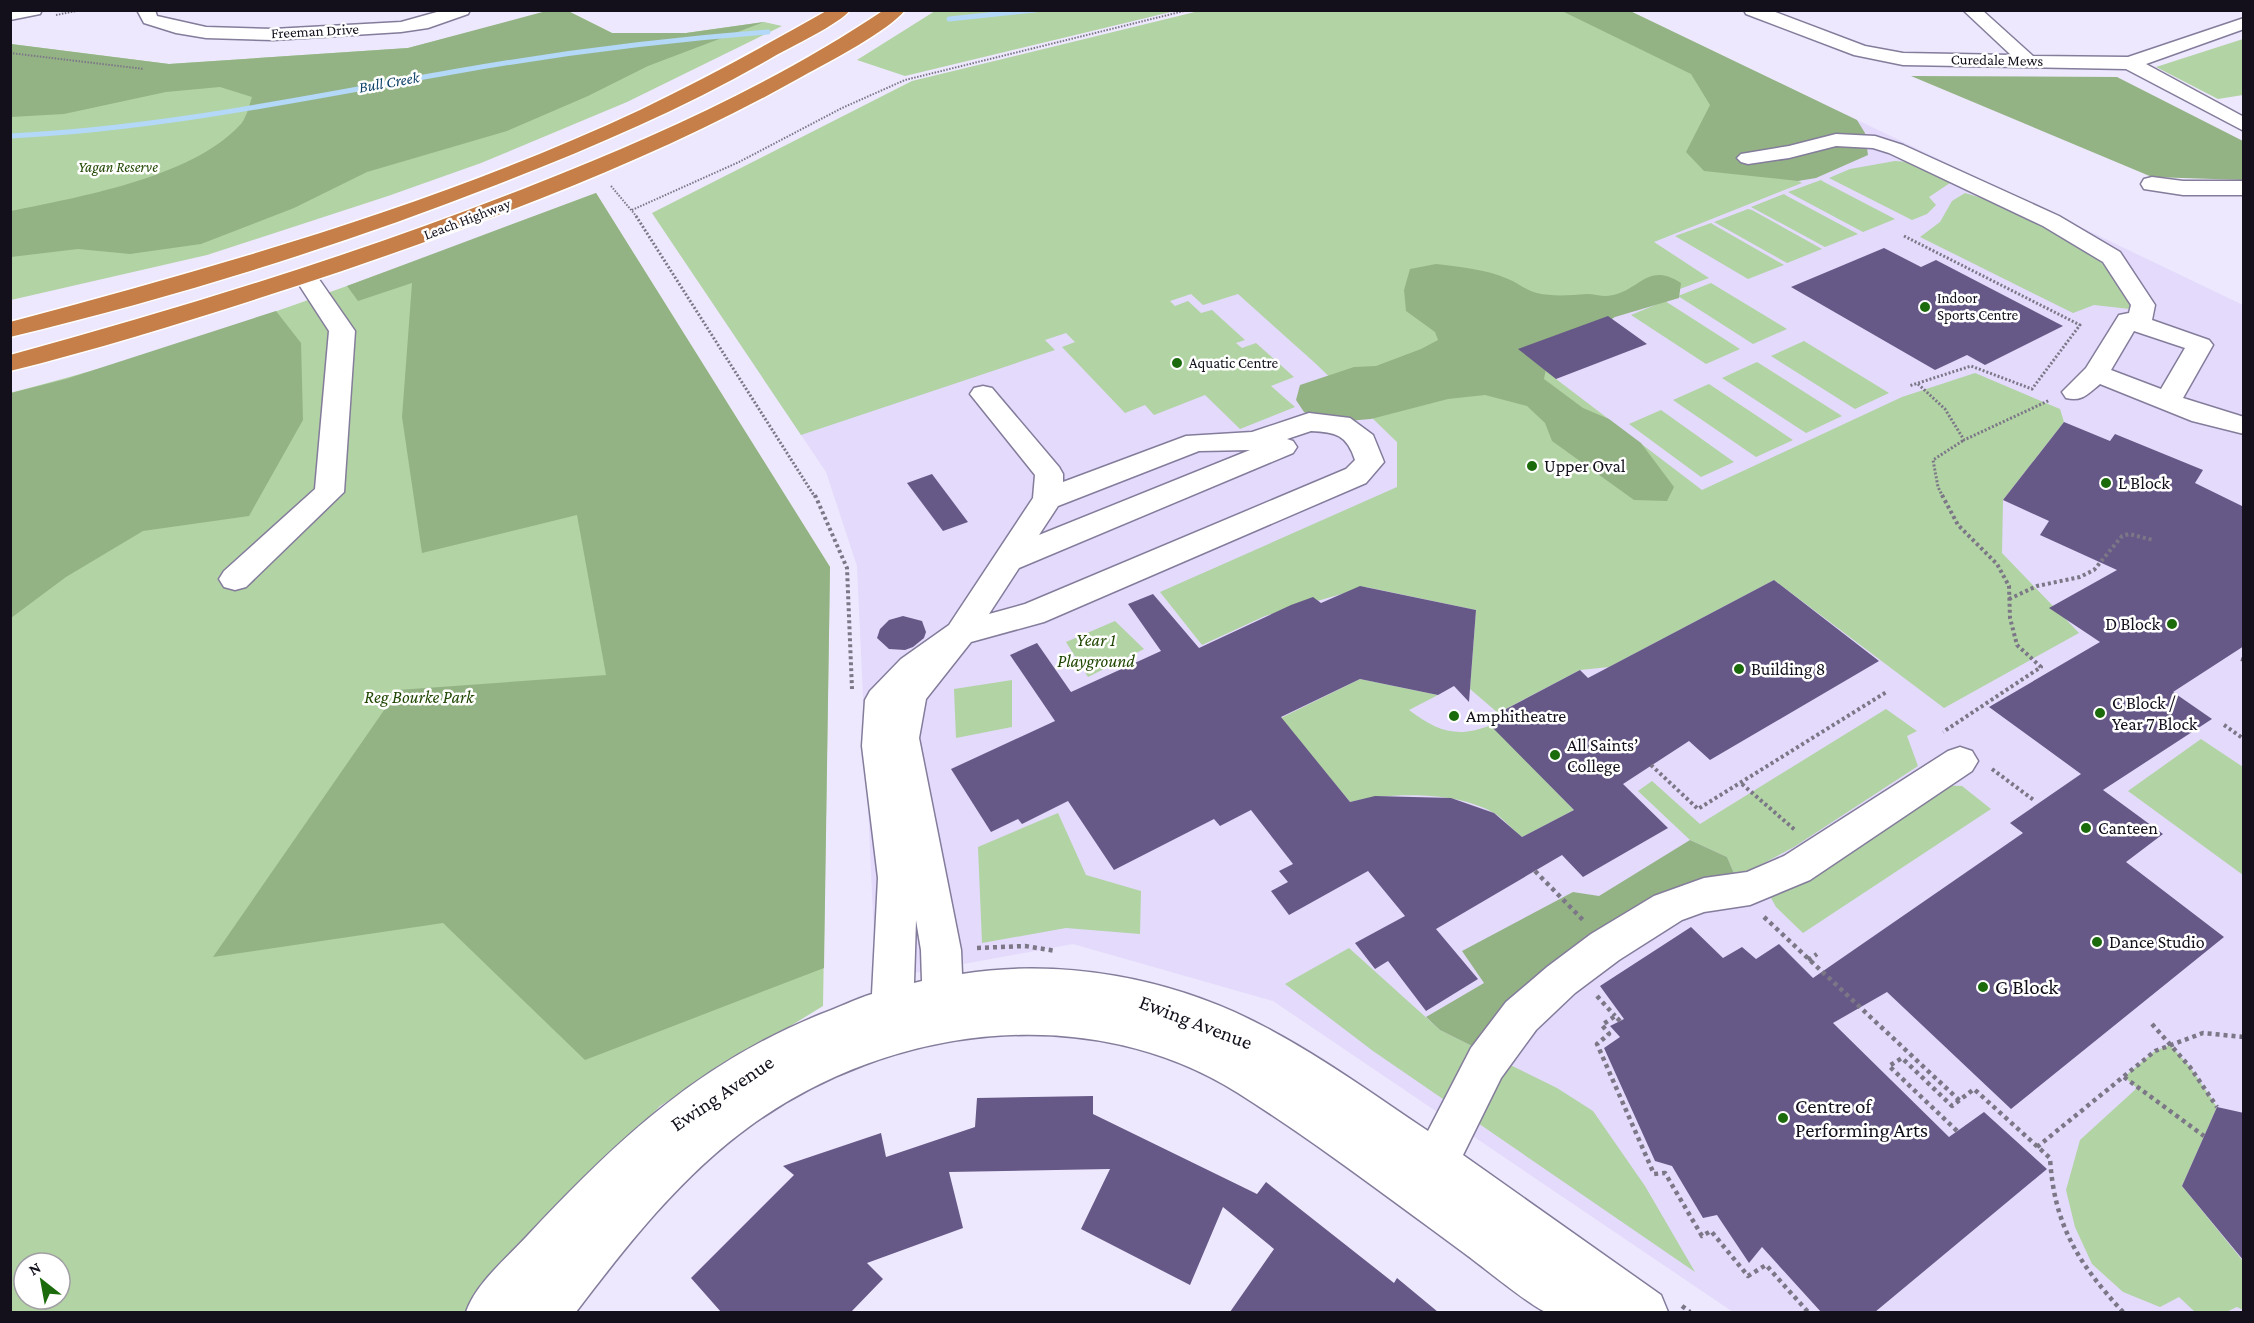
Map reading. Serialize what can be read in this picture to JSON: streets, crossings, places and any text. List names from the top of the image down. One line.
{"streets":{"highway":["Leach Highway"],"street":["Freeman Drive","Curedale Mews","Ewing Avenue"]},"water":["Bull Creek"],"parks":["Yagan Reserve","Year 1 Playground","Reg Bourke Park"],"places":["Indoor Sports Centre","Aquatic Centre","Upper Oval","L Block","D Block","Building 8","C Block / Year 7 Block","Amphitheatre","All Saints’ College","Canteen","Dance Studio","G Block","Centre of Performing Arts"],"north":"top left"}
